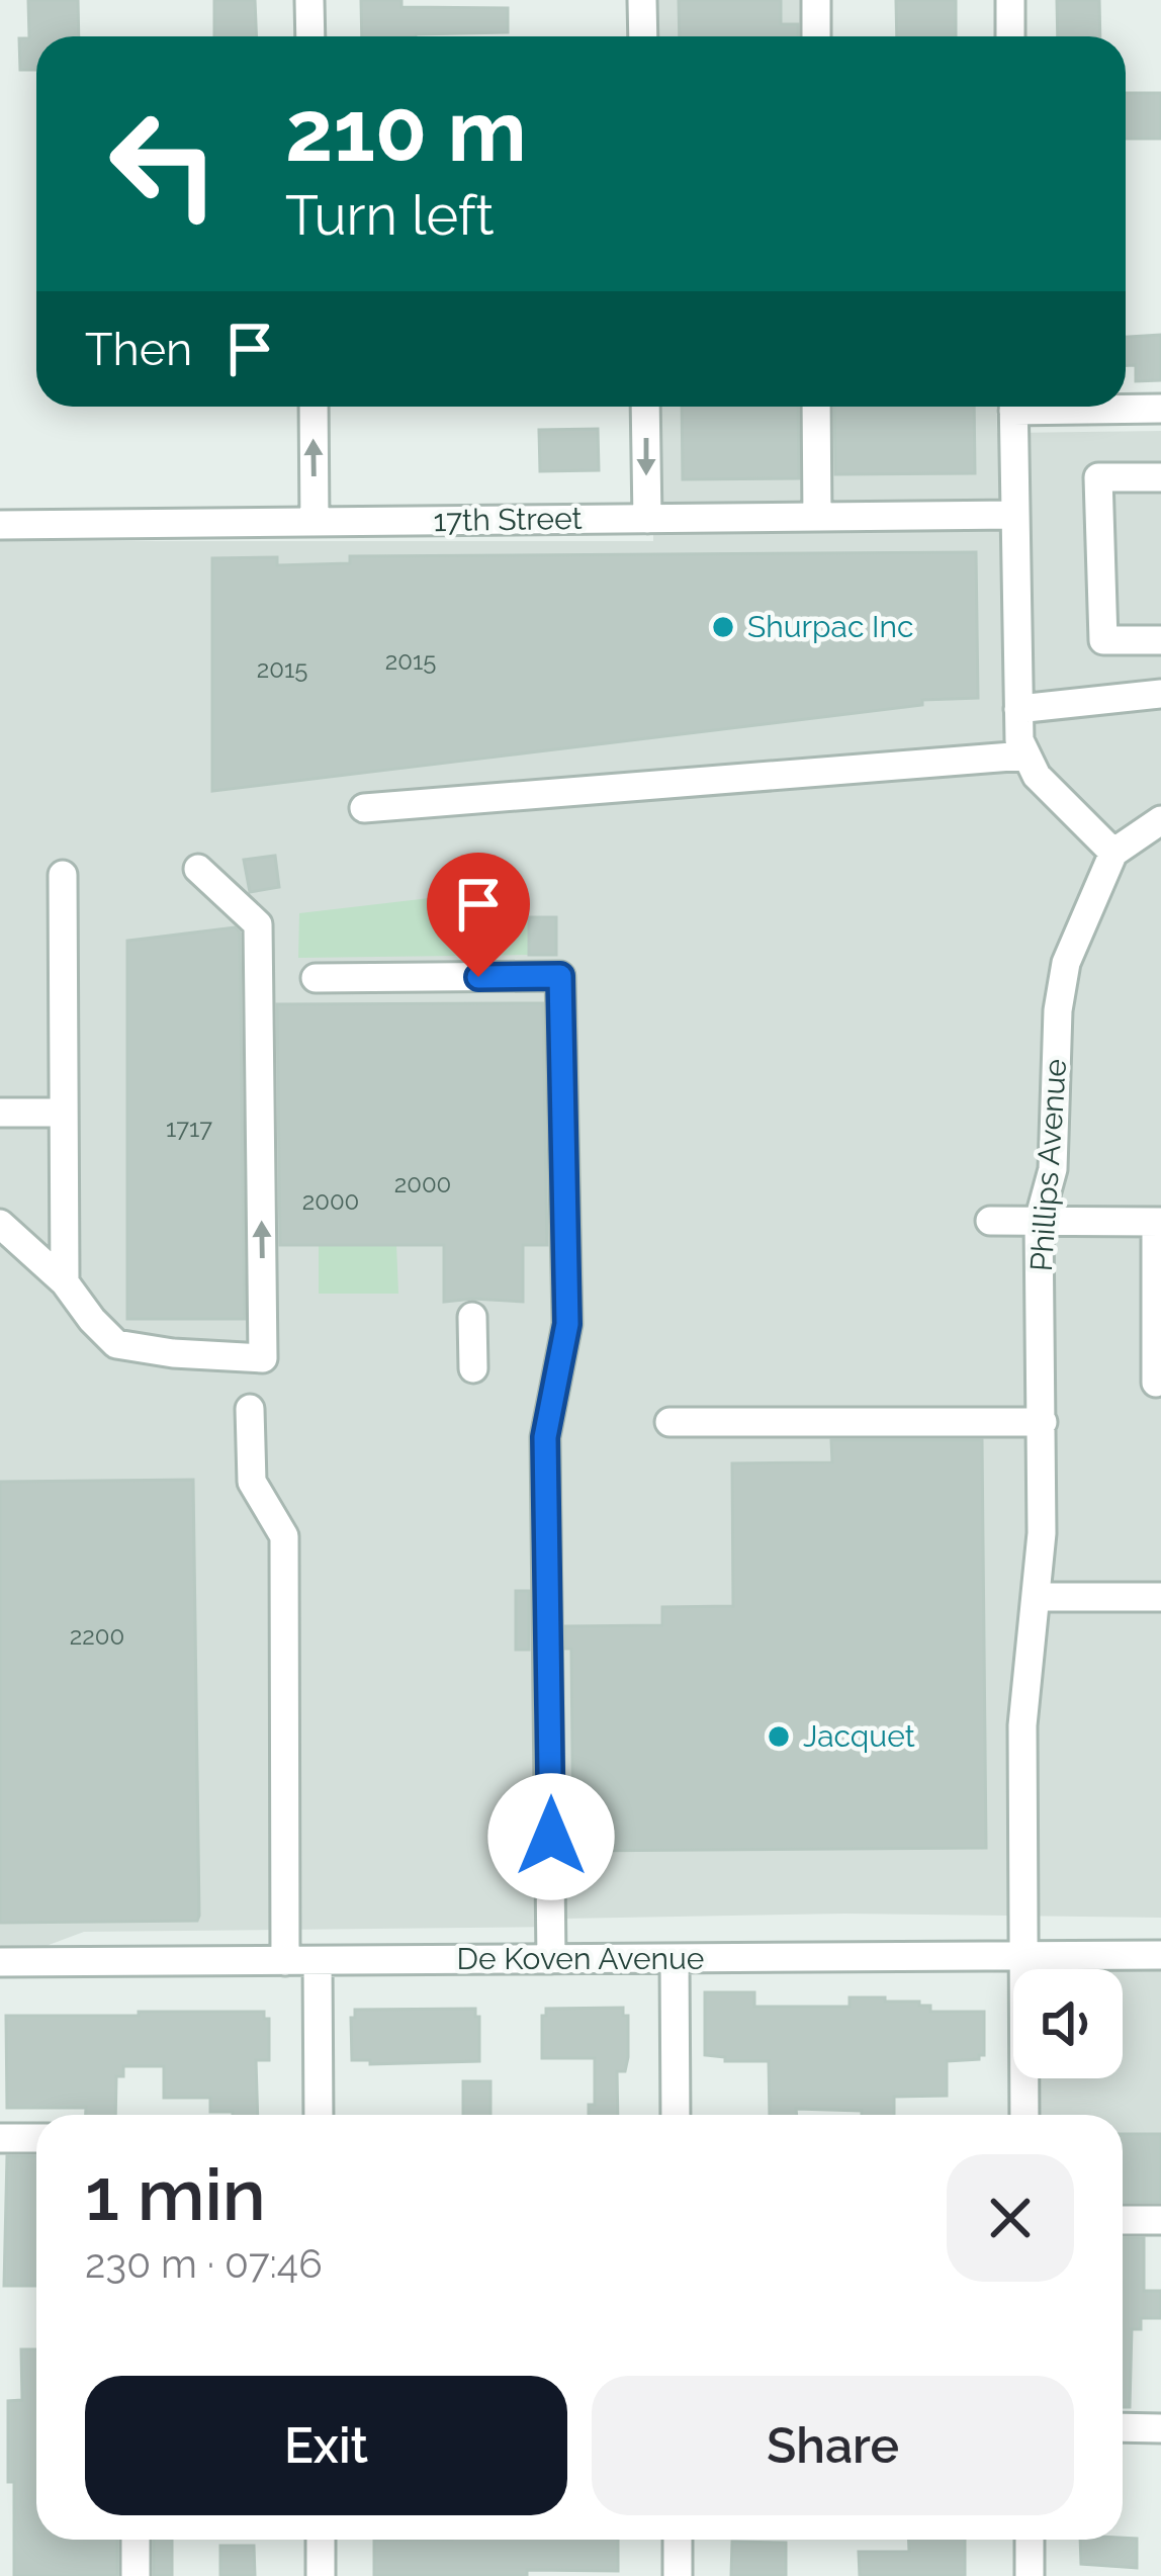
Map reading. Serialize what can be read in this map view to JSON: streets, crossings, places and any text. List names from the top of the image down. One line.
{"streets":{"street":["17th Street","Phillips Avenue","De Koven Avenue"]},"crossings":[["Phillips Avenue","De Koven Avenue"]],"places":["Shurpac Inc","Jacquet"],"house_numbers":["2015","2015","1717","2000","2000","2200"],"page":{"turn":["210 m","Turn left"],"then":"Then","heading":["1 min","230 m · 07:46"],"buttons":["Exit","Share"]}}
